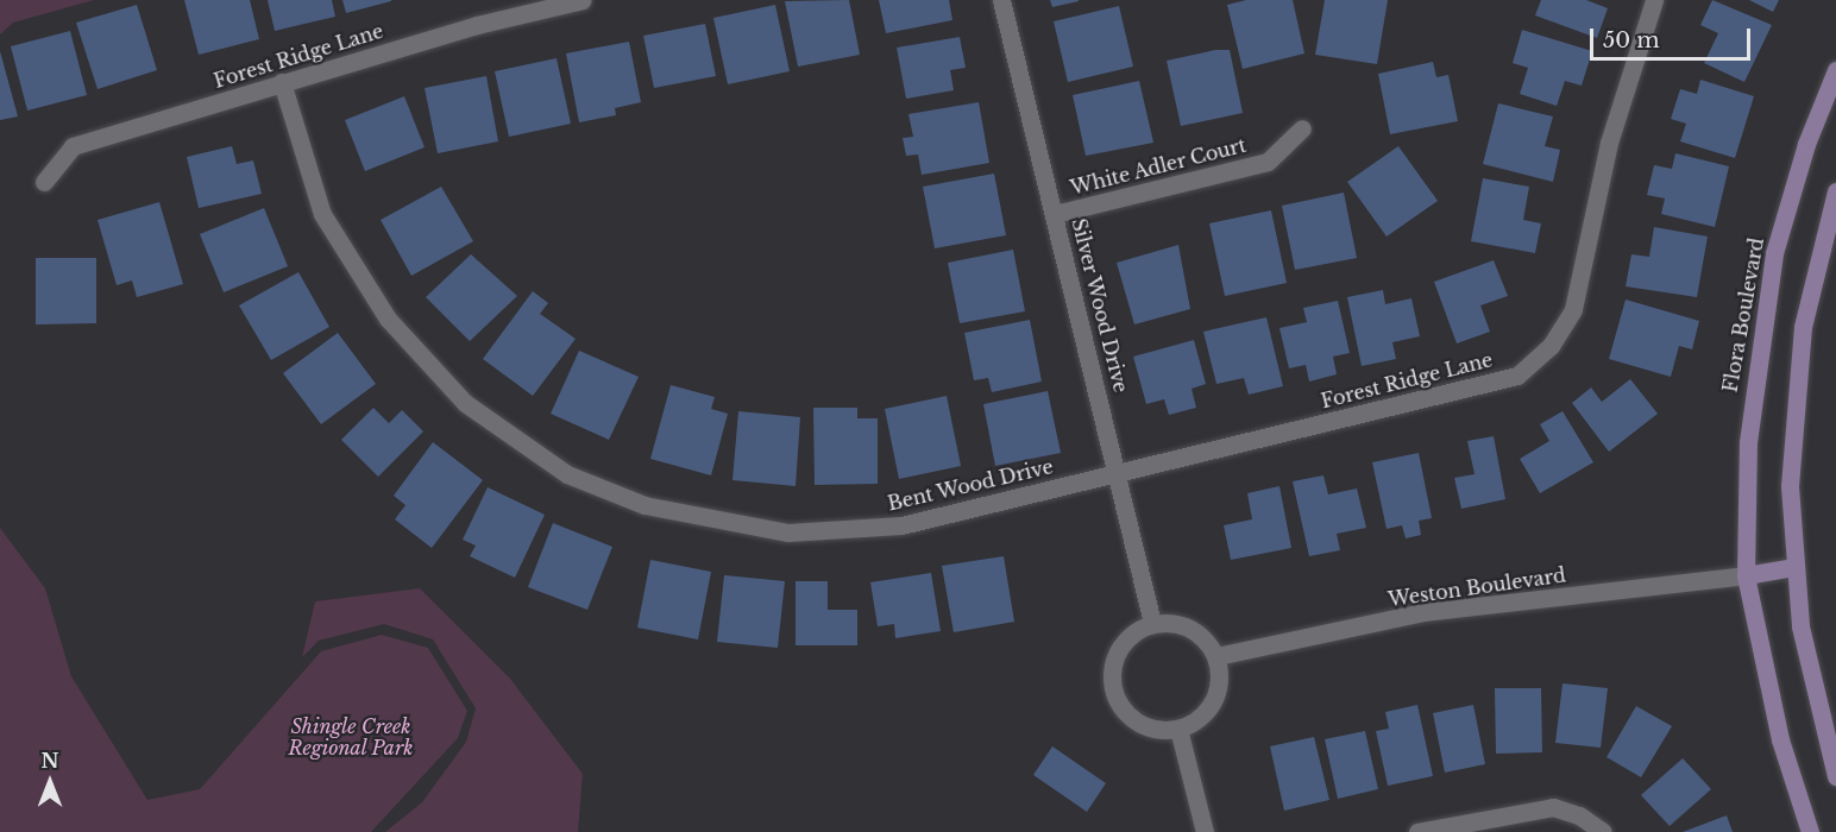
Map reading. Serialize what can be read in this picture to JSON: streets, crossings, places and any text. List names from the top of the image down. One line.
{"streets":{"street":["Forest Ridge Lane","White Adler Court","Silver Wood Drive","Flora Boulevard","Bent Wood Drive","Weston Boulevard"]},"crossings":[["Forest Ridge Lane","Silver Wood Drive"],["Forest Ridge Lane","Bent Wood Drive"],["White Adler Court","Silver Wood Drive"],["Silver Wood Drive","Bent Wood Drive"],["Silver Wood Drive","Weston Boulevard"],["Flora Boulevard","Weston Boulevard"]],"parks":["Shingle Creek Regional Park"],"scale_bar":"50 m","north":"top"}
